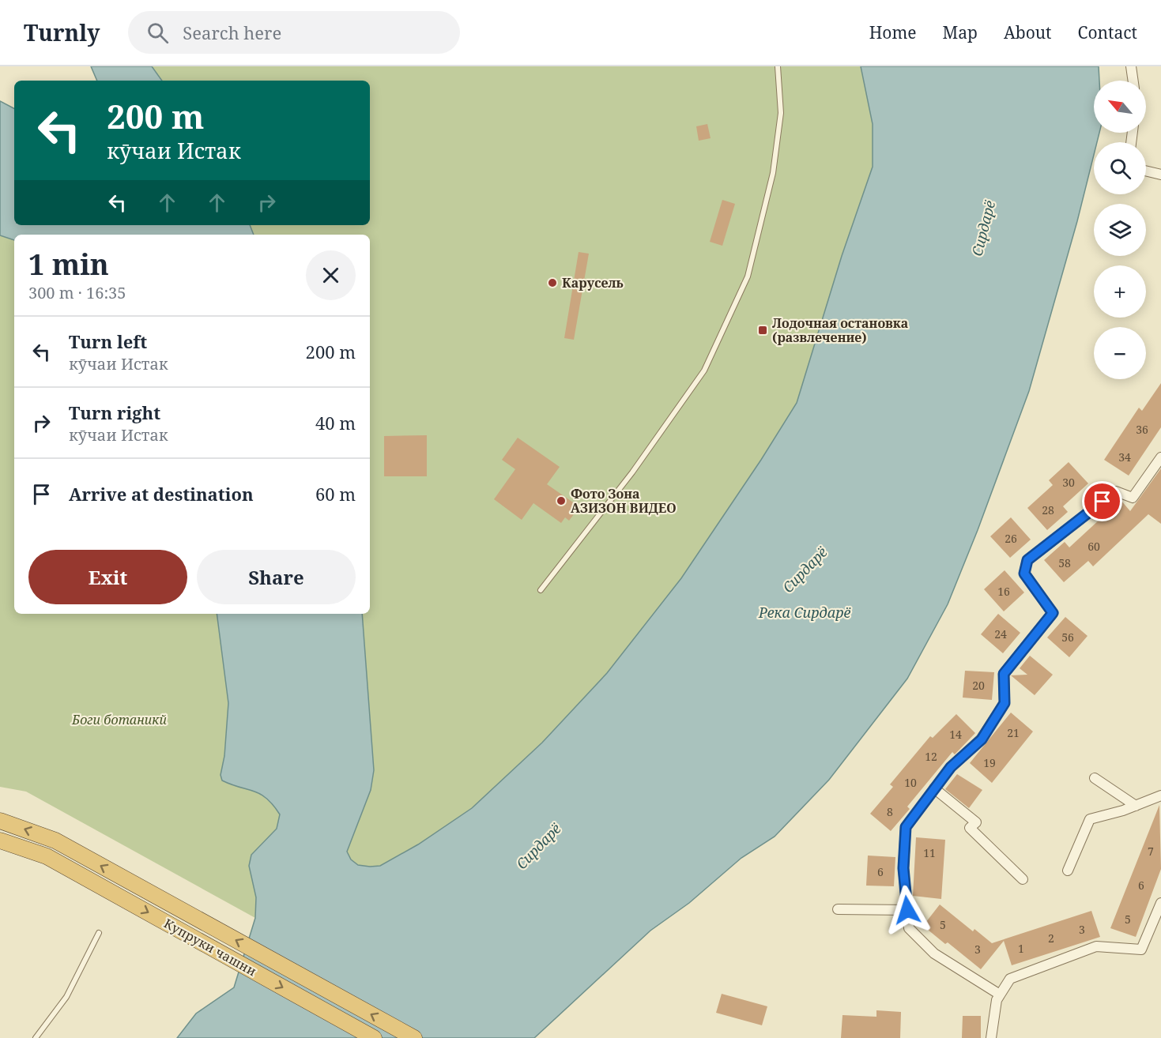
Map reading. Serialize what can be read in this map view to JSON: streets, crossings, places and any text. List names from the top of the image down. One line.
{"streets":{"highway":["Купруки чашни"]},"water":["Сирдарё","Река Сирдарё"],"parks":["Боги ботаникй"],"places":{"other":["Карусель","Фото Зона АЗИЗОН ВИДЕО"],"transit":["Лодочная остановка (развлечение)"]},"house_numbers":["36","34","30","28","26","60","58","16","24","56","20","21","14","12","19","10","8","7","11","6","6","5","5","3","2","1","3"],"north":"top left","page":{"header":"Turnly","search":"Search here","nav":["Home","Map","About","Contact"],"map_buttons":["+","−"],"turn":["200 m","кӯчаи Истак"],"heading":["1 min","300 m · 16:35"],"list":[{"name":"Turn left","note":"кӯчаи Истак","value":"200 m"},{"name":"Turn right","note":"кӯчаи Истак","value":"40 m"},{"name":"Arrive at destination","value":"60 m"}],"buttons":["Exit","Share"]}}
